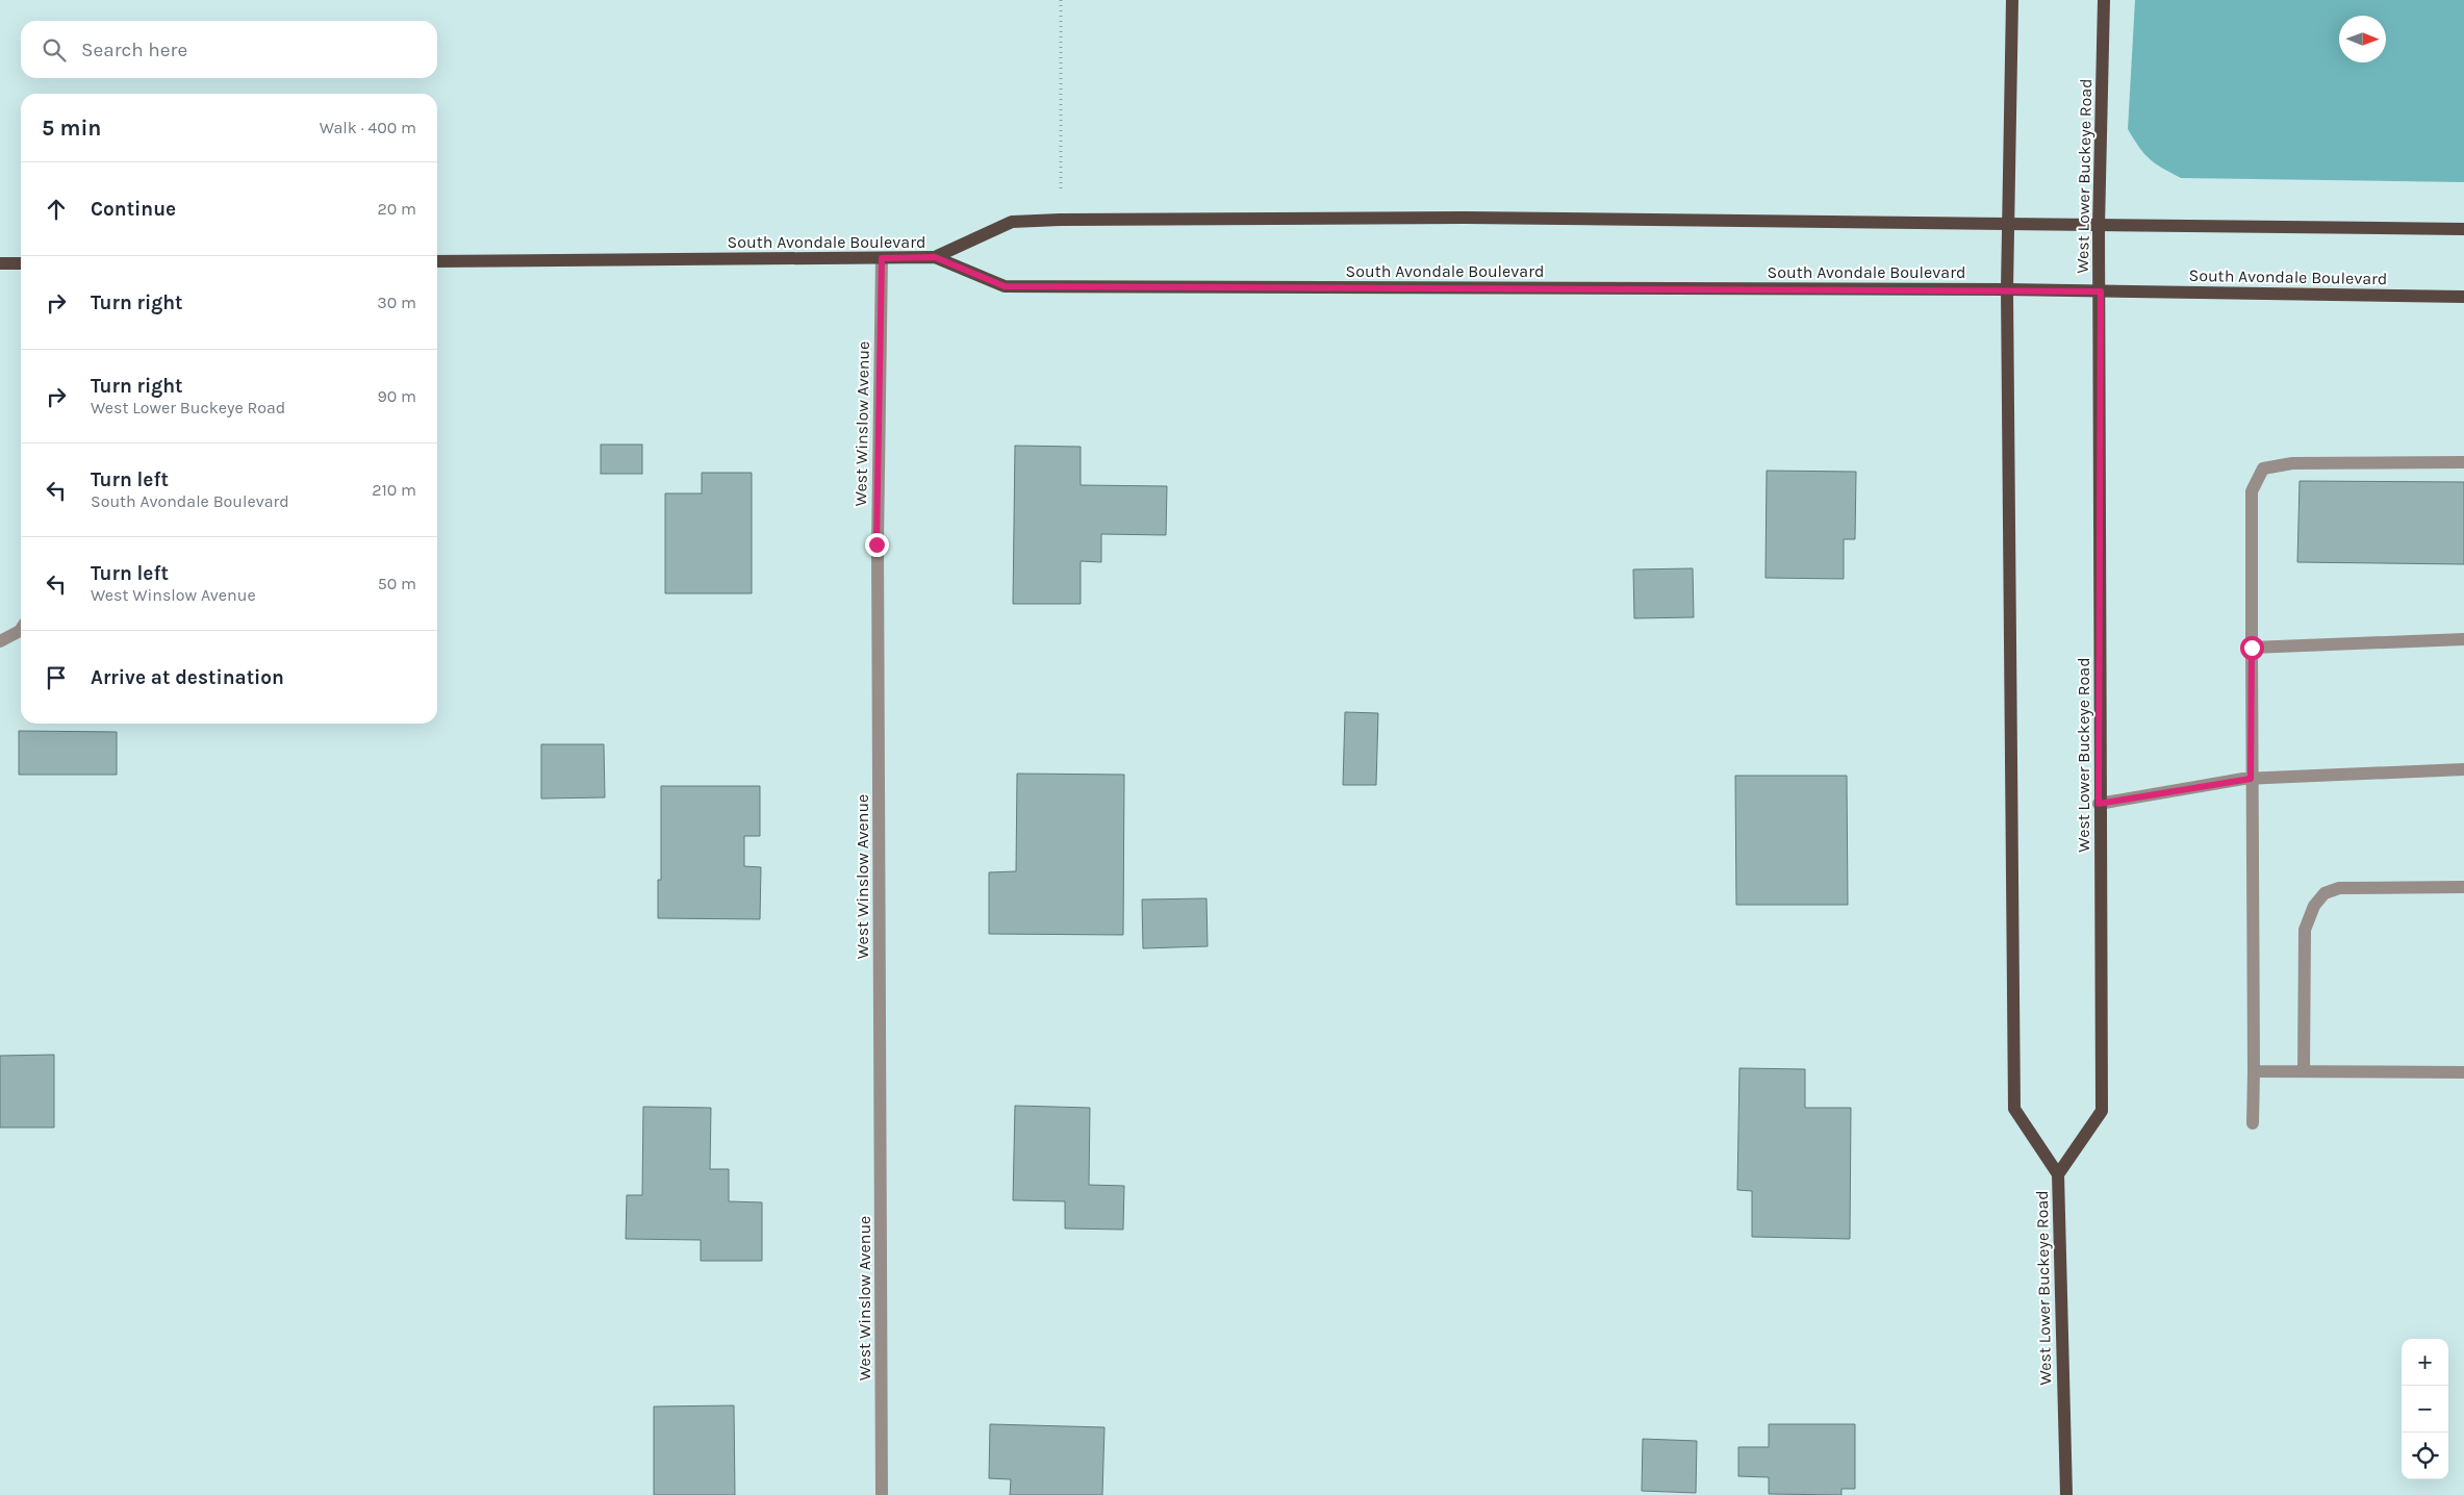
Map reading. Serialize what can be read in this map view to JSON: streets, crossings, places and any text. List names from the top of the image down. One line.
{"streets":{"main road":["West Lower Buckeye Road","South Avondale Boulevard"],"street":["West Winslow Avenue"]},"crossings":[["West Lower Buckeye Road","South Avondale Boulevard"],["South Avondale Boulevard","West Winslow Avenue"]],"north":"right","page":{"search":"Search here","heading":["5 min","Walk · 400 m"],"list":[["Continue","20 m"],["Turn right","30 m"],["Turn right","West Lower Buckeye Road","90 m"],["Turn left","South Avondale Boulevard","210 m"],["Turn left","West Winslow Avenue","50 m"],"Arrive at destination"],"map_buttons":["+","−"]}}
